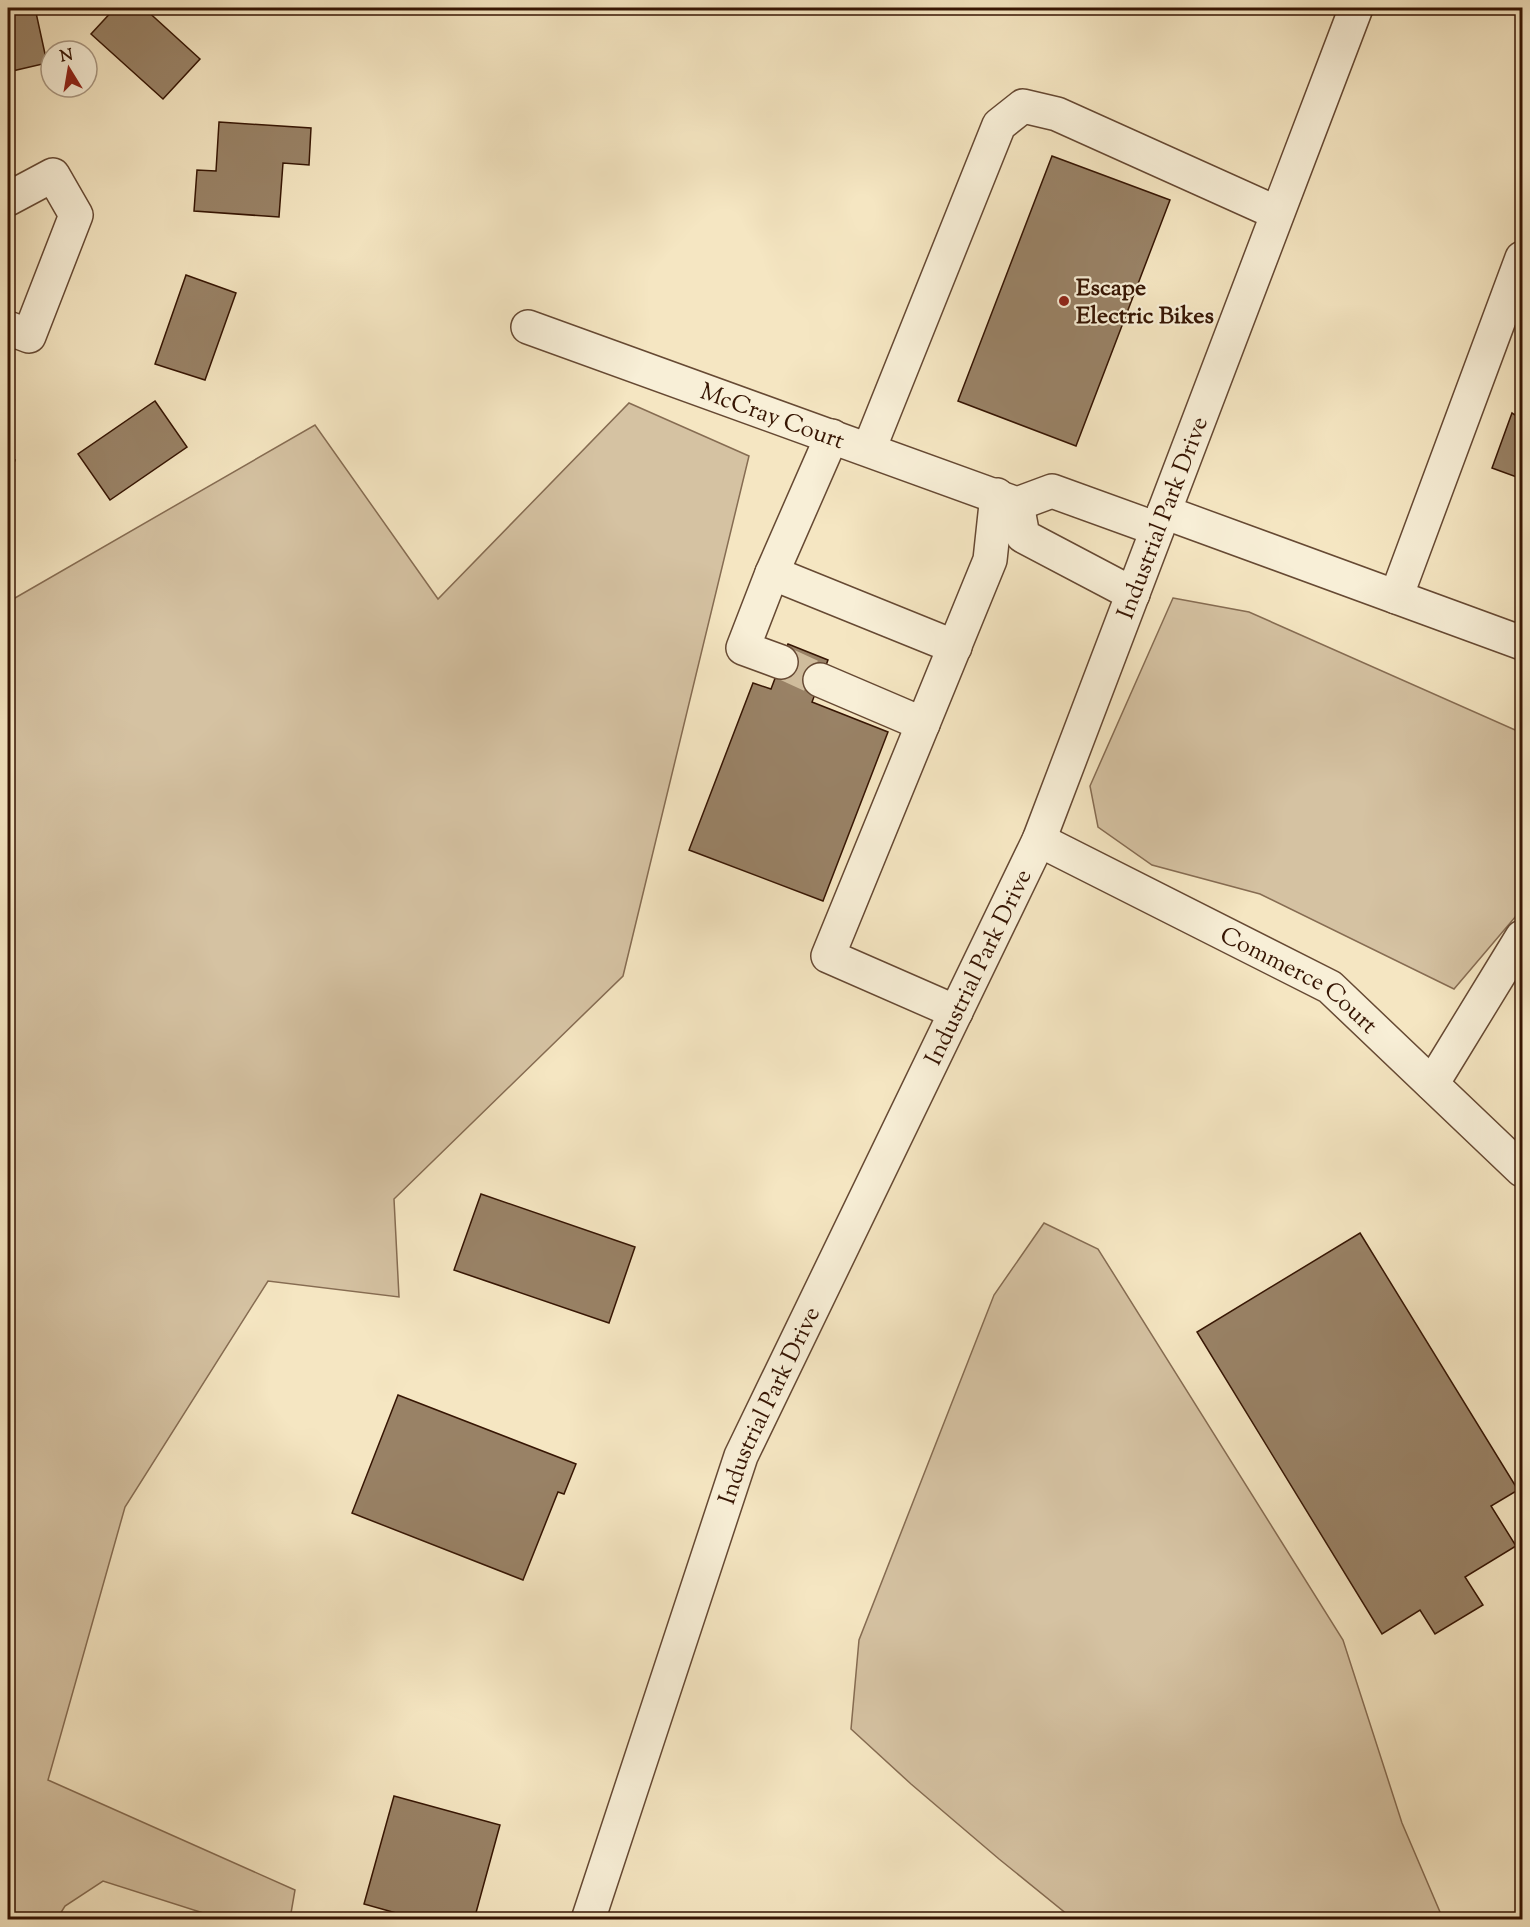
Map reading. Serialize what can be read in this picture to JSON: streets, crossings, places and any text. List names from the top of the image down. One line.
{"streets":{"street":["McCray Court","Industrial Park Drive","Commerce Court"]},"crossings":[["Industrial Park Drive","Commerce Court"]],"places":["Escape Electric Bikes"],"north":"top"}
